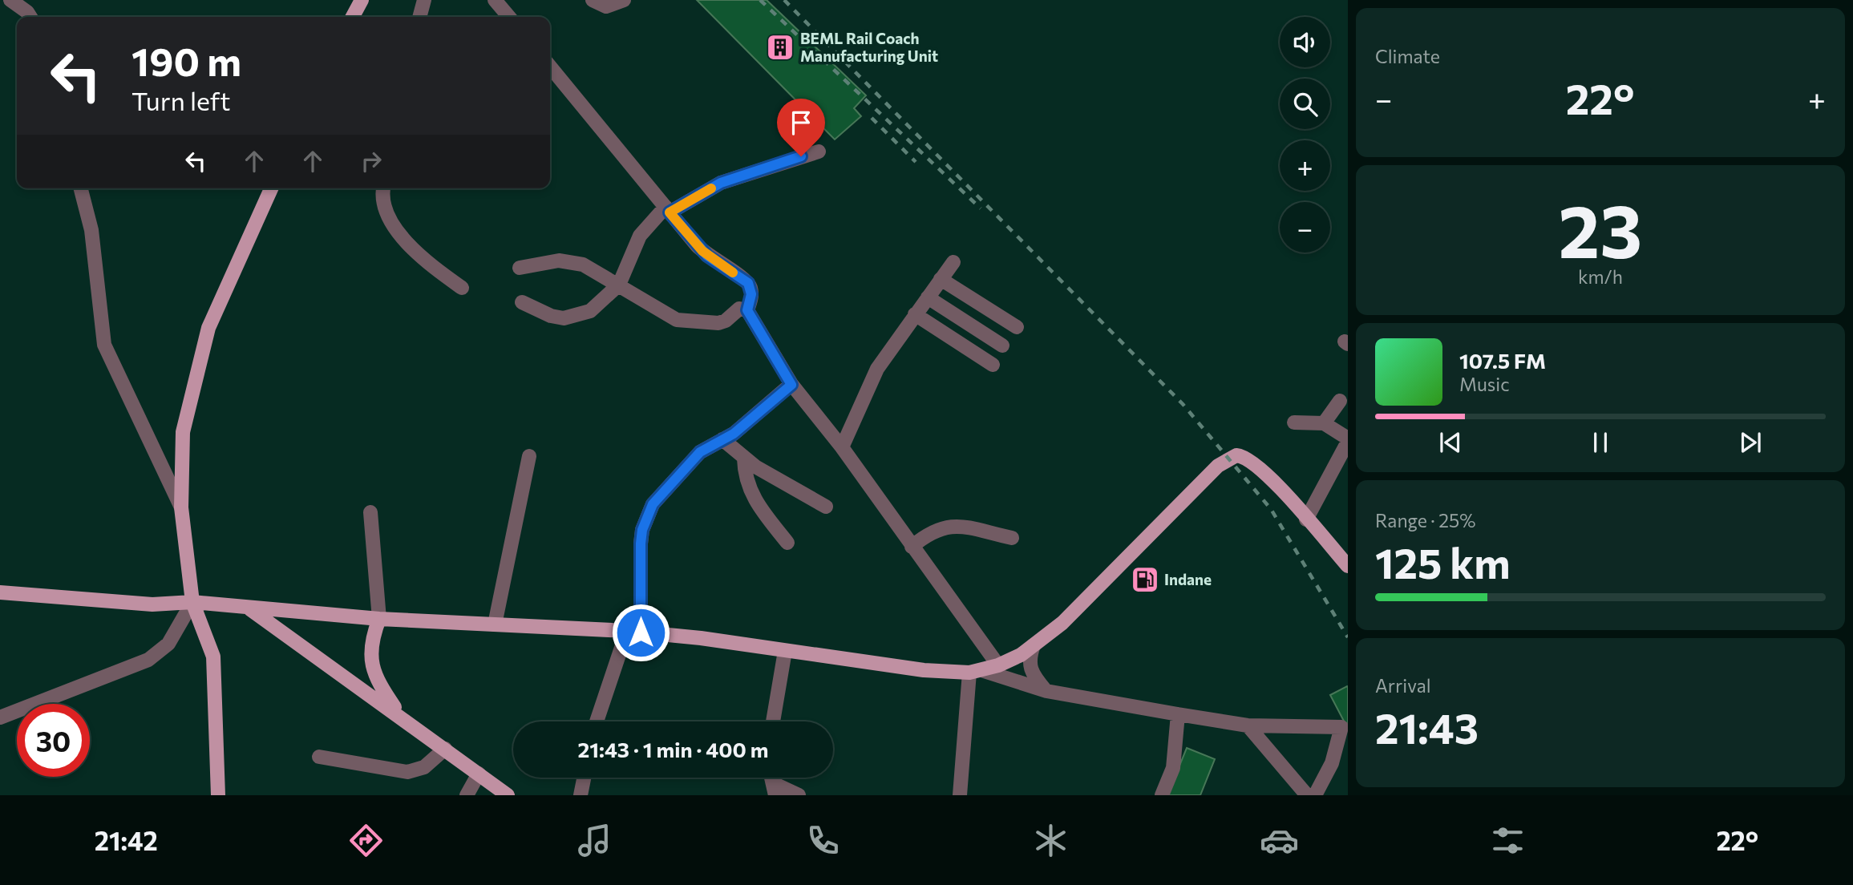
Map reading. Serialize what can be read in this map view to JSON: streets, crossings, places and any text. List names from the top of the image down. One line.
{"places":{"building":["BEML Rail Coach Manufacturing Unit"],"fuel station":["Indane"]},"page":{"tile":["Climate",["23","km/h"],["Range · 25%","125 km"],["Arrival","21:43"]],"map_buttons":["+","−"],"turn":["190 m","Turn left"],"heat":["−","22°","+"],"song":["107.5 FM","Music"],"limit":"30","trip":"21:43 · 1 min · 400 m","tabs":["21:42","22°"]}}
